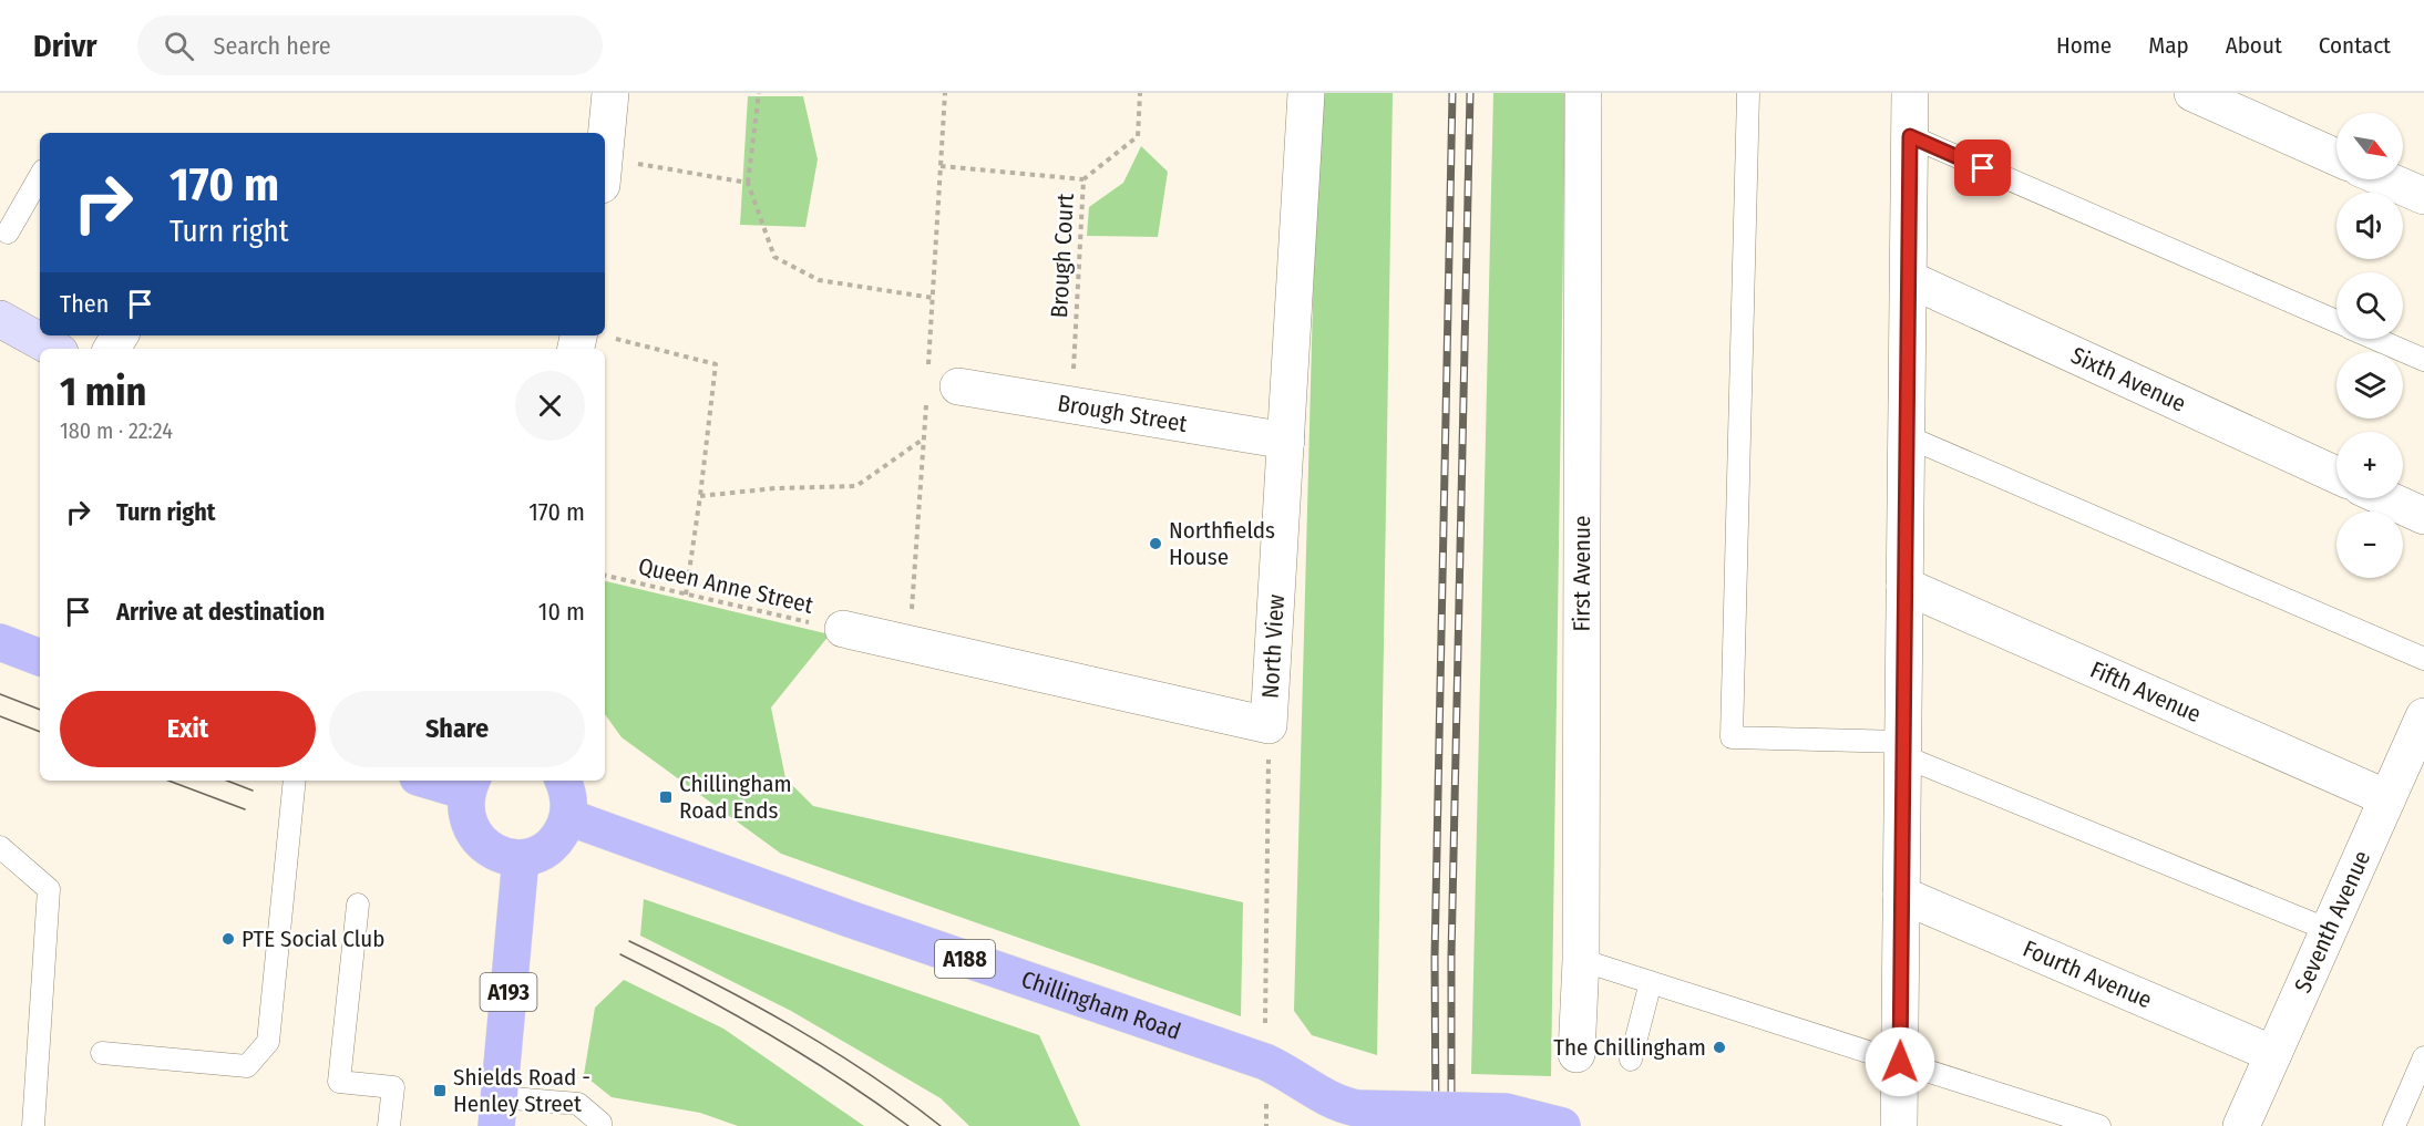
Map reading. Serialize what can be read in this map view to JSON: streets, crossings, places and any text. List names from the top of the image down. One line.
{"streets":{"main road":["A188","A193","Chillingham Road"],"street":["Sixth Avenue","Brough Street","First Avenue","North View","Fifth Avenue","Seventh Avenue","Fourth Avenue"],"path":["Brough Court","Queen Anne Street"]},"crossings":[["Brough Court","Brough Street"],["Brough Street","North View"],["Queen Anne Street","North View"],["Fifth Avenue","Seventh Avenue"],["Seventh Avenue","Fourth Avenue"]],"places":{"other":["Northfields House","PTE Social Club","The Chillingham"],"transit":["Chillingham Road Ends","Shields Road - Henley Street"]},"north":"bottom right","page":{"header":"Drivr","search":"Search here","nav":["Home","Map","About","Contact"],"map_buttons":["+","−"],"turn":["170 m","Turn right"],"then":"Then","heading":["1 min","180 m · 22:24"],"list":[{"name":"Turn right","value":"170 m"},{"name":"Arrive at destination","value":"10 m"}],"buttons":["Exit","Share"]}}
